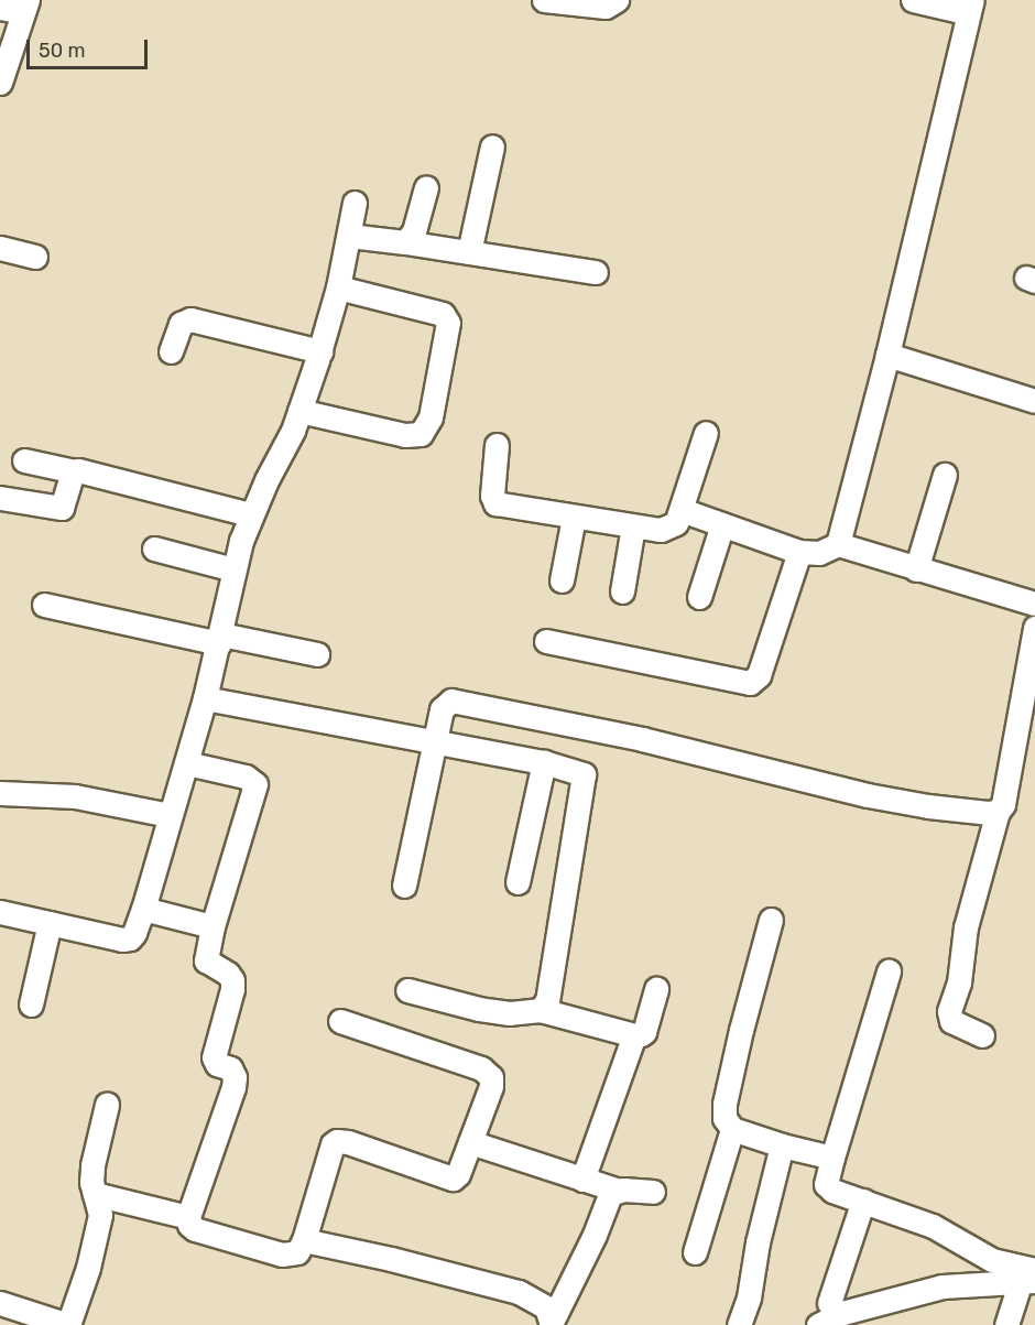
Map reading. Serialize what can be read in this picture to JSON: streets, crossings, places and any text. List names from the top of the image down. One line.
{"scale_bar":"50 m"}
